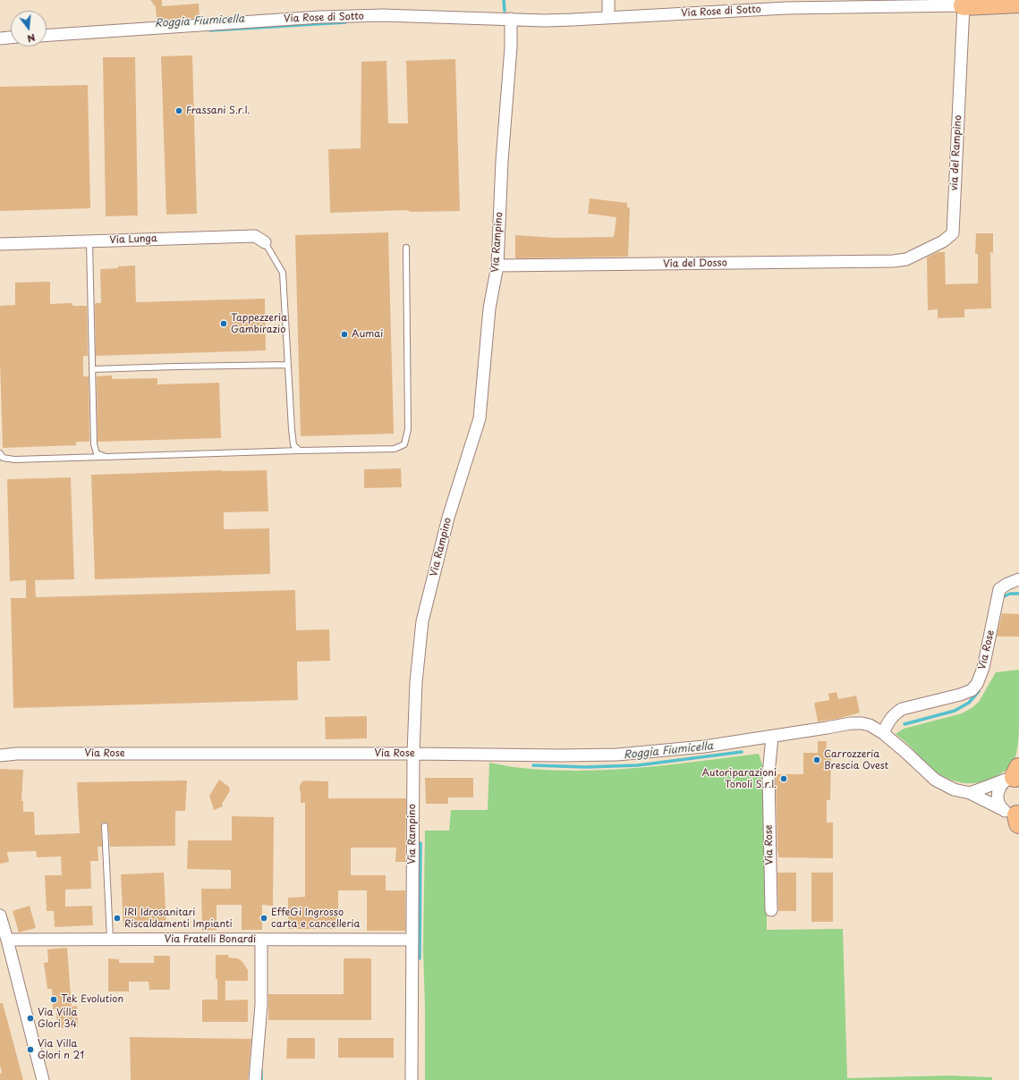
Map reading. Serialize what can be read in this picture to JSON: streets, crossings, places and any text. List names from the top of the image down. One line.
{"streets":{"street":["Via Rose di Sotto","via del Rampino","Via Lunga","Via Rampino","Via del Dosso","Via Rose","Via Fratelli Bonardi"]},"crossings":[["Via Rose di Sotto","via del Rampino"],["Via Rose di Sotto","Via Rampino"],["via del Rampino","Via del Dosso"],["Via Rampino","Via del Dosso"],["Via Rampino","Via Rose"],["Via Rampino","Via Fratelli Bonardi"]],"water":["Roggia Fiumicella"],"places":["Frassani S.r.l.","Tappezzeria Gambirazio","Aumai","Carrozzeria Brescia Ovest","Autoriparazioni Tonoli S.r.l.","IRI Idrosanitari Riscaldamenti Impianti","EffeGi Ingrosso carta e cancelleria","Tek Evolution","Via Villa Glori 34","Via Villa Glori n 21"],"north":"bottom"}
